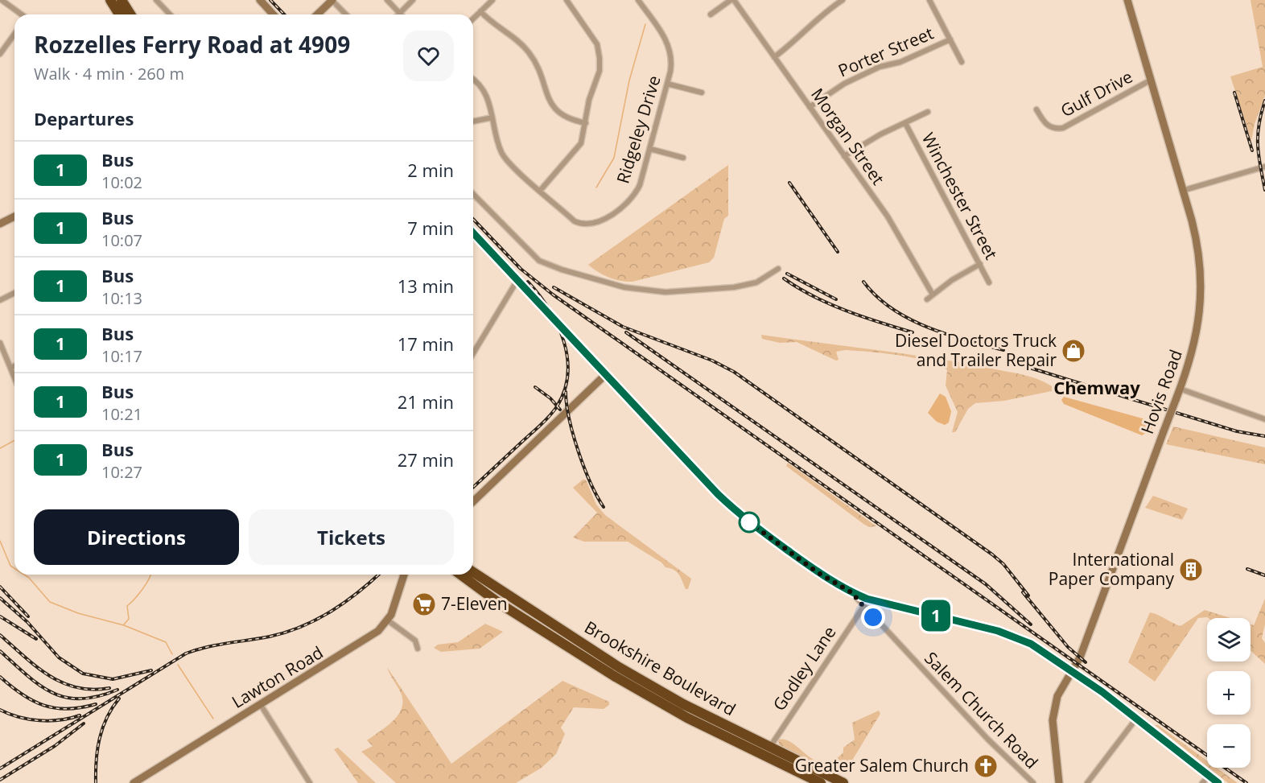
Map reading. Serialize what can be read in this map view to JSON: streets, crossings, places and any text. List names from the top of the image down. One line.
{"streets":{"highway":["Brookshire Boulevard"],"street":["Porter Street","Gulf Drive","Ridgeley Drive","Morgan Street","Winchester Street","Hovis Road","Godley Lane","Lawton Road","Salem Church Road"]},"crossings":[["Porter Street","Morgan Street"],["Gulf Drive","Hovis Road"],["Brookshire Boulevard","Godley Lane"],["Godley Lane","Salem Church Road"]],"districts":["Chemway"],"places":{"shop":["Diesel Doctors Truck and Trailer Repair"],"building":["International Paper Company"],"supermarket":["7-Eleven"],"church":["Greater Salem Church"]},"lines":["bus line 1"],"page":{"on_map":"1","heading":[["Rozzelles Ferry Road at 4909","Walk · 4 min · 260 m"],"Departures"],"list":[{"mark":"1","name":"Bus","note":"10:02","value":"2 min"},{"mark":"1","name":"Bus","note":"10:07","value":"7 min"},{"mark":"1","name":"Bus","note":"10:13","value":"13 min"},{"mark":"1","name":"Bus","note":"10:17","value":"17 min"},{"mark":"1","name":"Bus","note":"10:21","value":"21 min"},{"mark":"1","name":"Bus","note":"10:27","value":"27 min"}],"buttons":["Directions","Tickets"],"map_buttons":["+","−"]}}
